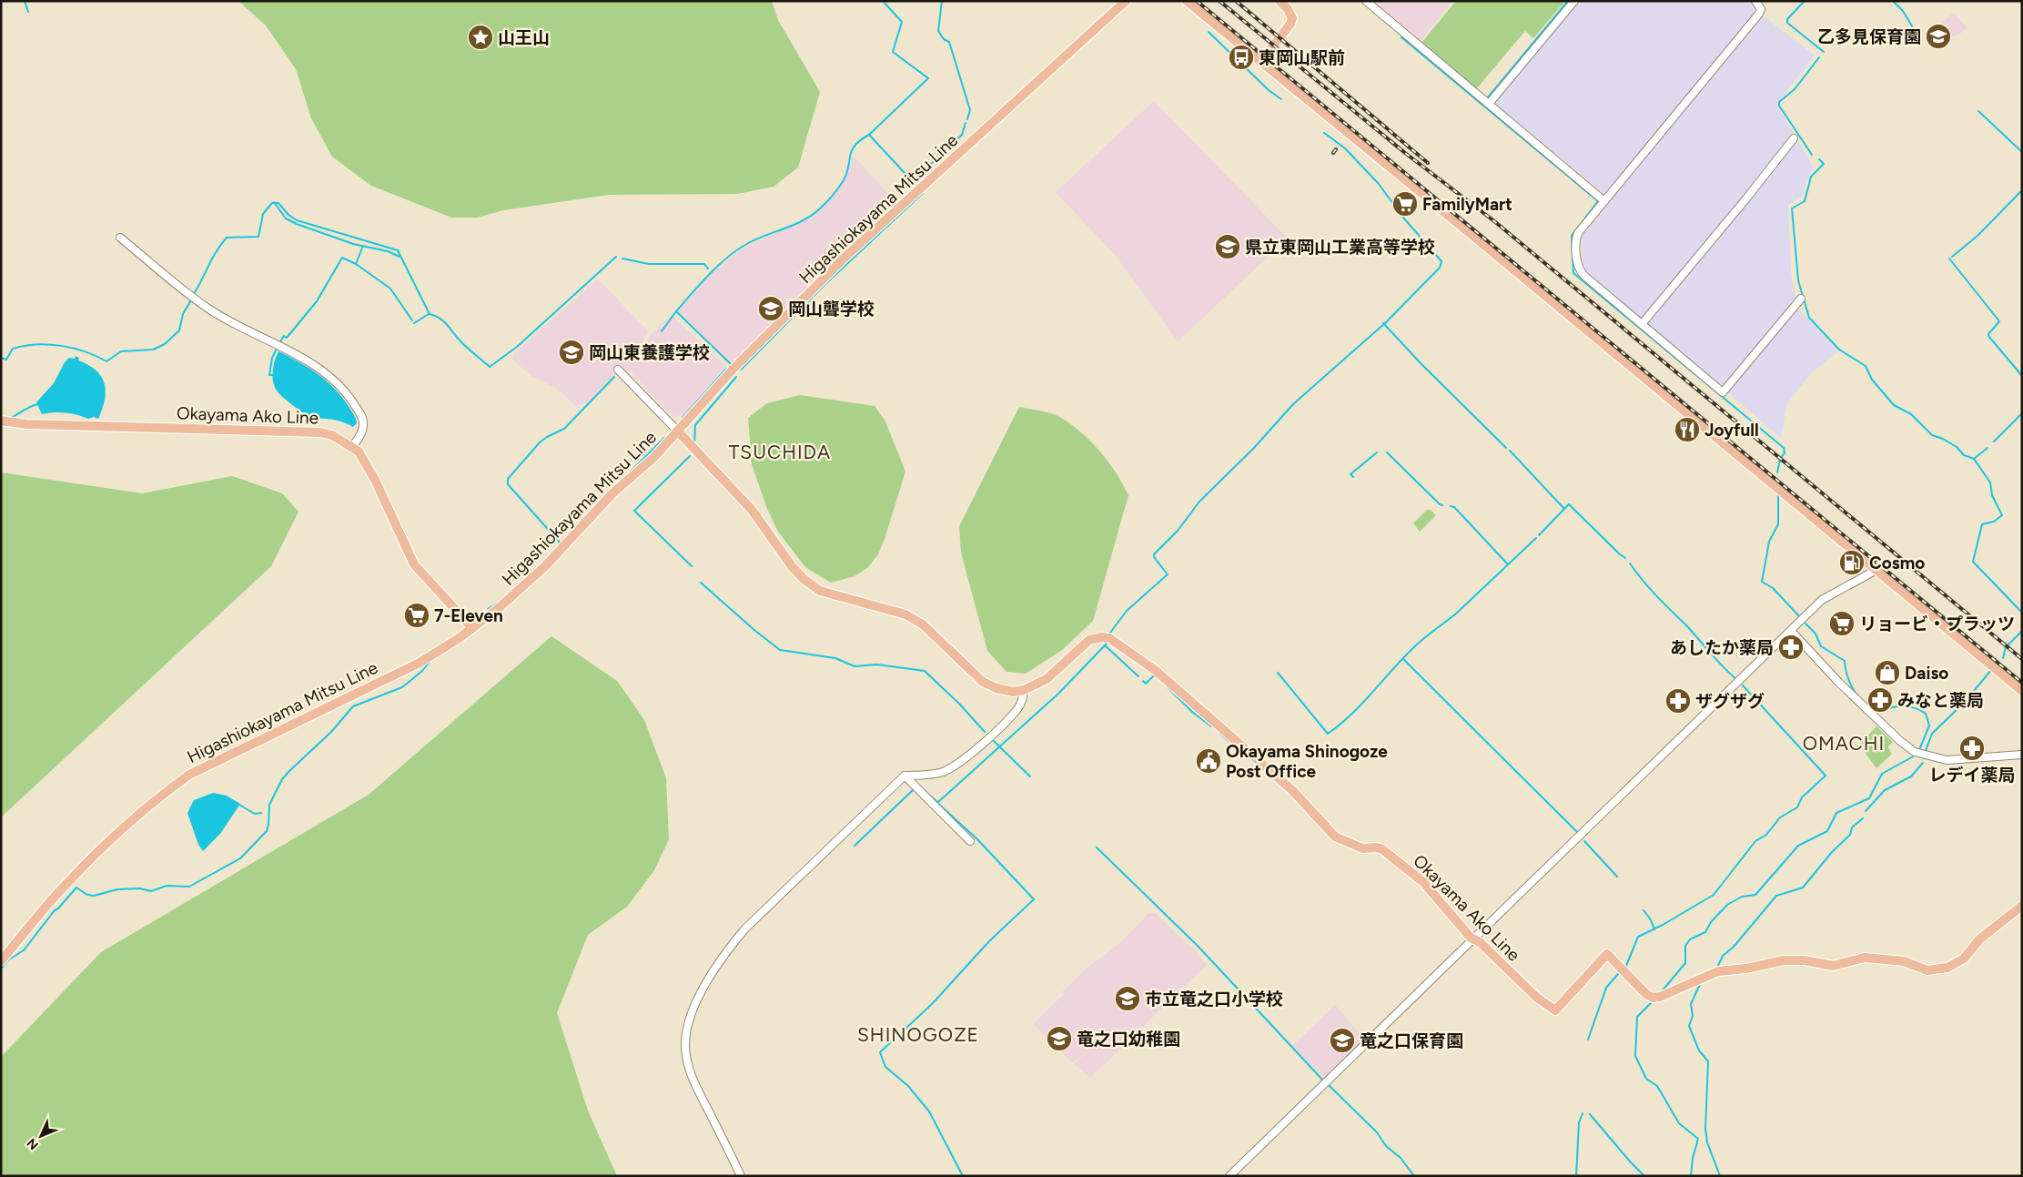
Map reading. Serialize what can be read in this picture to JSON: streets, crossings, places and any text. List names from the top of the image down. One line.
{"streets":{"main road":["Higashiokayama Mitsu Line","Okayama Ako Line"]},"crossings":[["Higashiokayama Mitsu Line","Okayama Ako Line"]],"districts":["TSUCHIDA","OMACHI","SHINOGOZE"],"places":{"school or university":["乙多見保育園","県立東岡山工業高等学校","岡山聾学校","岡山東養護学校","市立竜之口小学校","竜之口幼稚園","竜之口保育園"],"place":["山王山"],"bus stop":["東岡山駅前"],"supermarket":["FamilyMart","7-Eleven","リョービ・プラッツ"],"restaurant":["Joyfull"],"fuel station":["Cosmo"],"pharmacy":["あしたか薬局","みなと薬局","ザグザグ","レデイ薬局"],"shop":["Daiso"],"public building":["Okayama Shinogoze Post Office"]},"north":"bottom left"}
